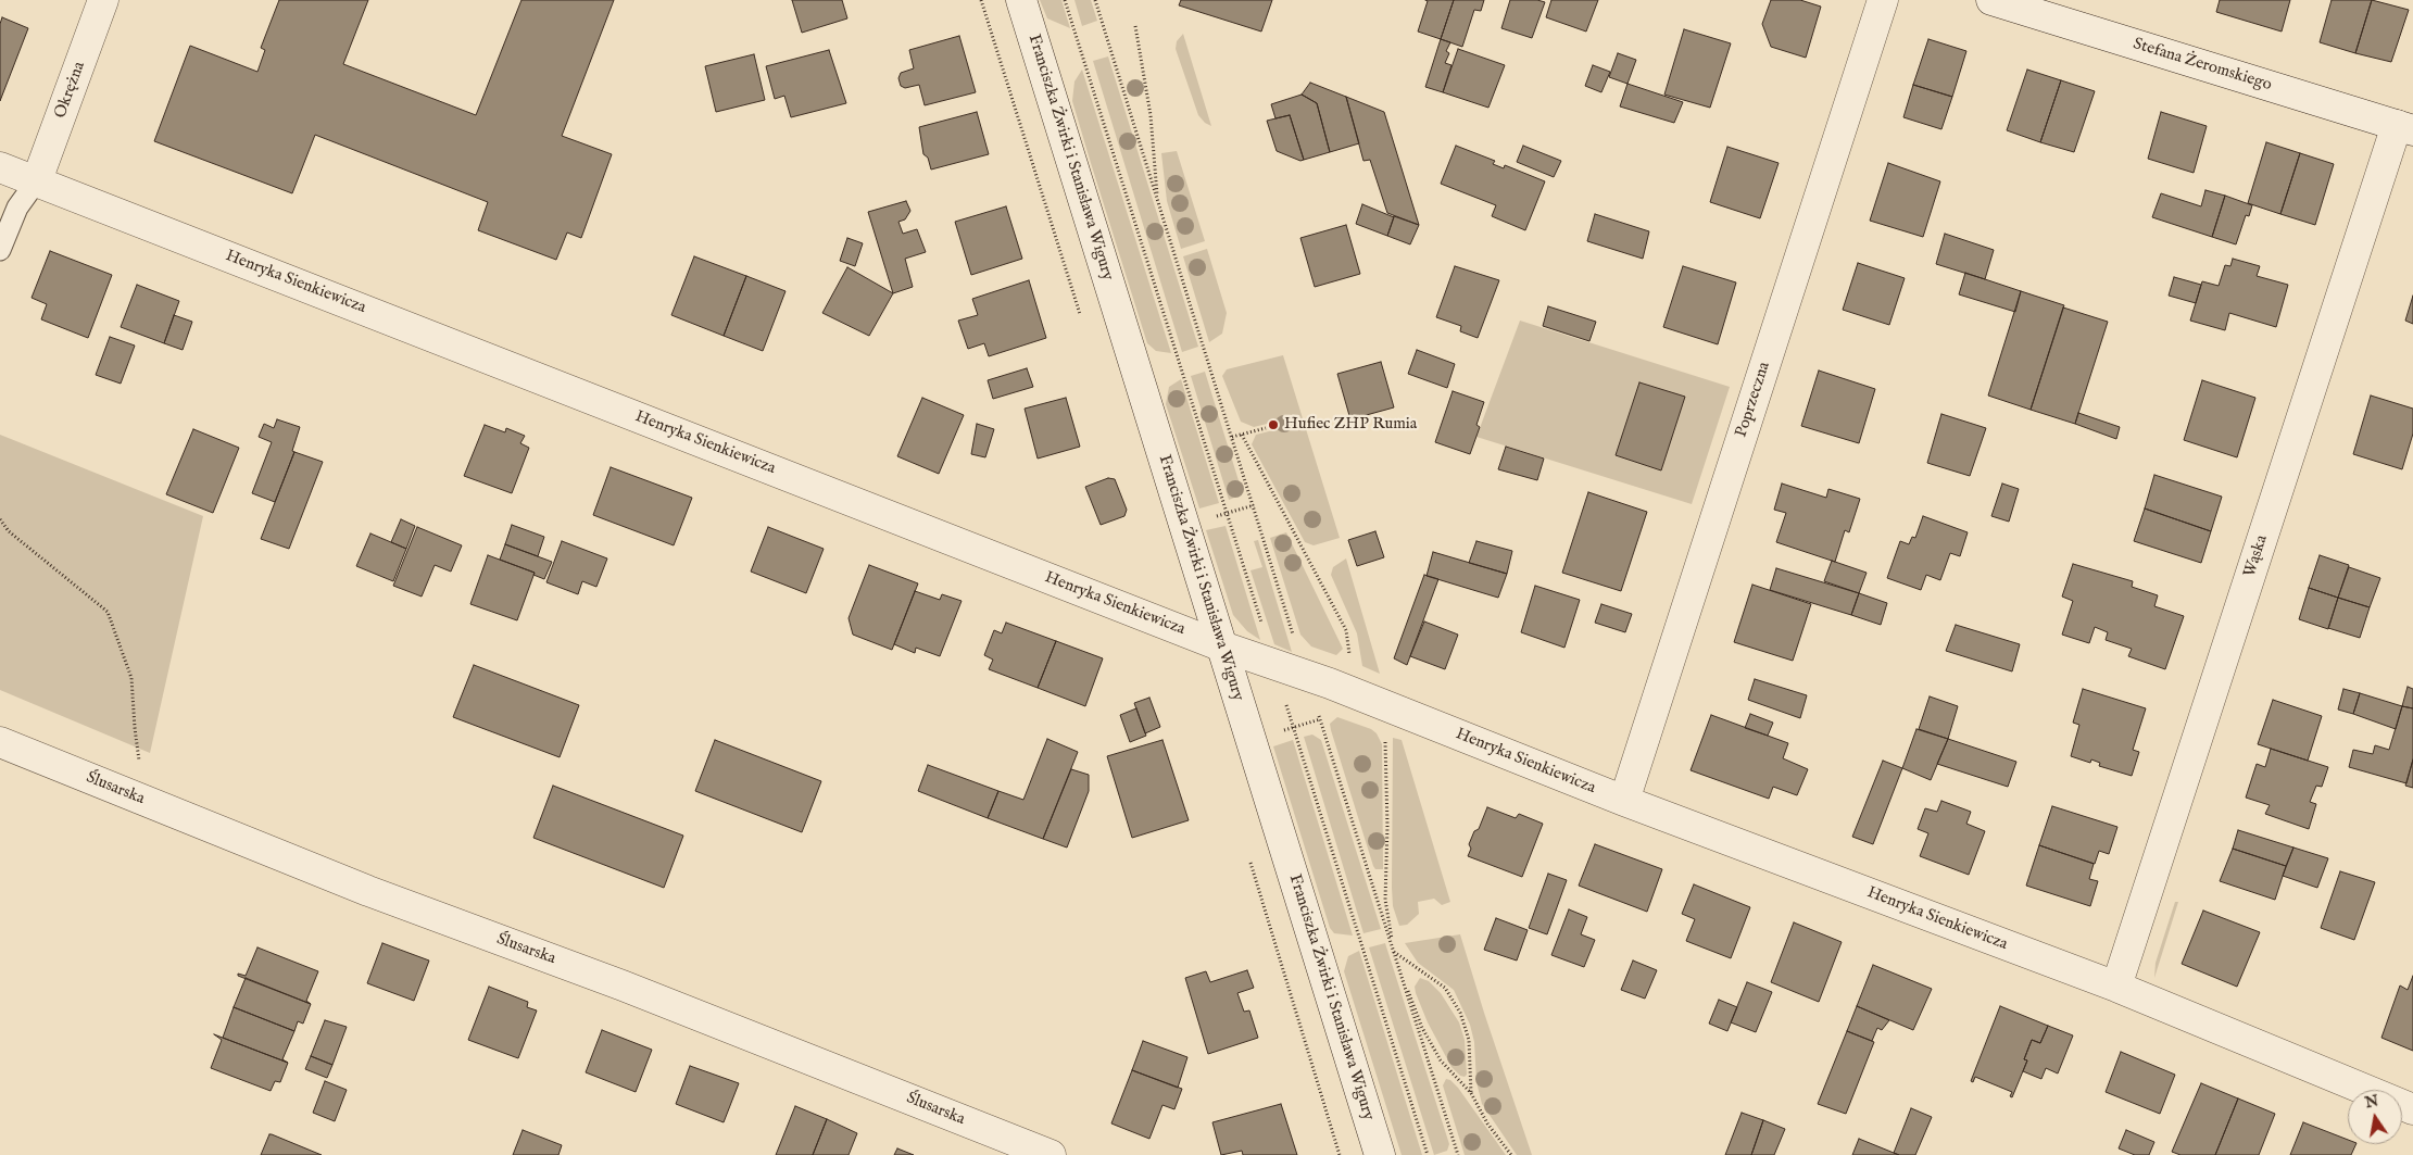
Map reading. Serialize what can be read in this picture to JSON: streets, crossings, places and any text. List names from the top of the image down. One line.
{"streets":{"street":["Stefana Żeromskiego","Okrężna","Franciszka Żwirki i Stanisława Wigury","Henryka Sienkiewicza","Poprzeczna","Wąska","Ślusarska"]},"crossings":[["Stefana Żeromskiego","Wąska"],["Okrężna","Henryka Sienkiewicza"],["Franciszka Żwirki i Stanisława Wigury","Henryka Sienkiewicza"],["Henryka Sienkiewicza","Poprzeczna"],["Henryka Sienkiewicza","Wąska"]],"places":["Hufiec ZHP Rumia"],"north":"top"}
